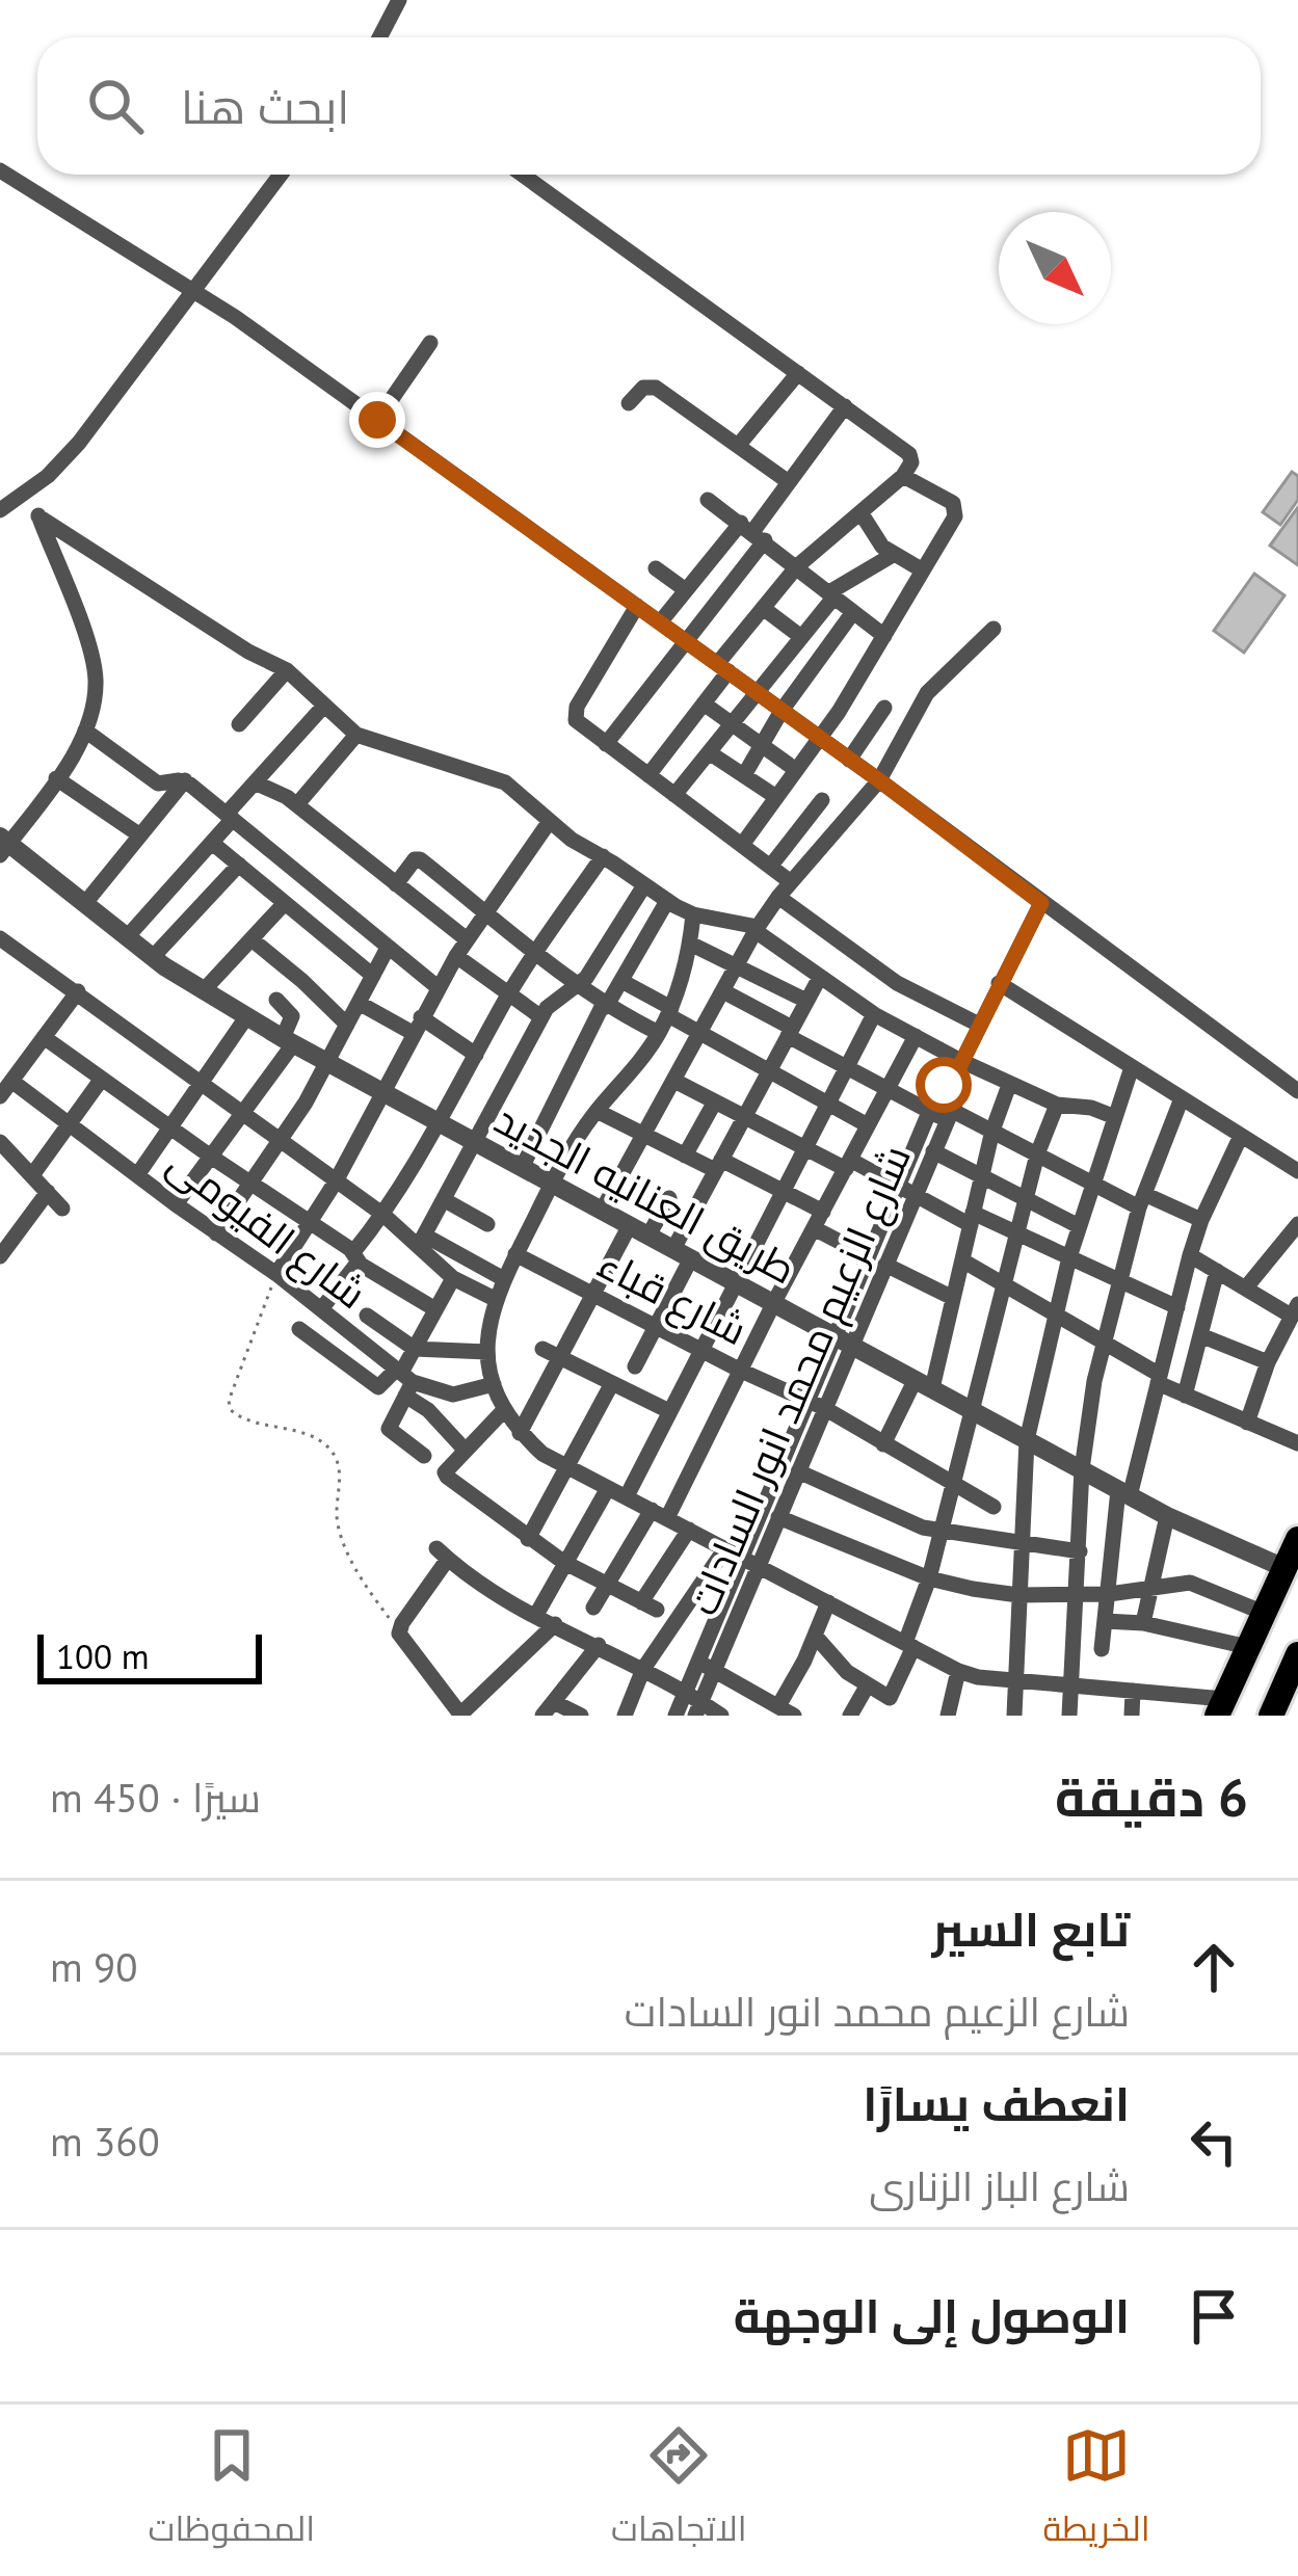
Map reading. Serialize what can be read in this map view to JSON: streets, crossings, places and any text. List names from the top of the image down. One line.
{"streets":{"street":["طريق العنانيه الجديد","شارع الفيومى","شارع قباء","شارع الزعيم محمد انور السادات"]},"crossings":[["طريق العنانيه الجديد","شارع الزعيم محمد انور السادات"],["شارع قباء","شارع الزعيم محمد انور السادات"]],"scale_bar":"100 m","north":"bottom right","page":{"search":"ابحث هنا","scale":"100 m","heading":["6 دقيقة","سيرًا · 450 m"],"list":[["تابع السير","شارع الزعيم محمد انور السادات","90 m"],["انعطف يسارًا","شارع الباز الزنارى","360 m"],"الوصول إلى الوجهة"],"nav":["الخريطة","الاتجاهات","المحفوظات"]}}
